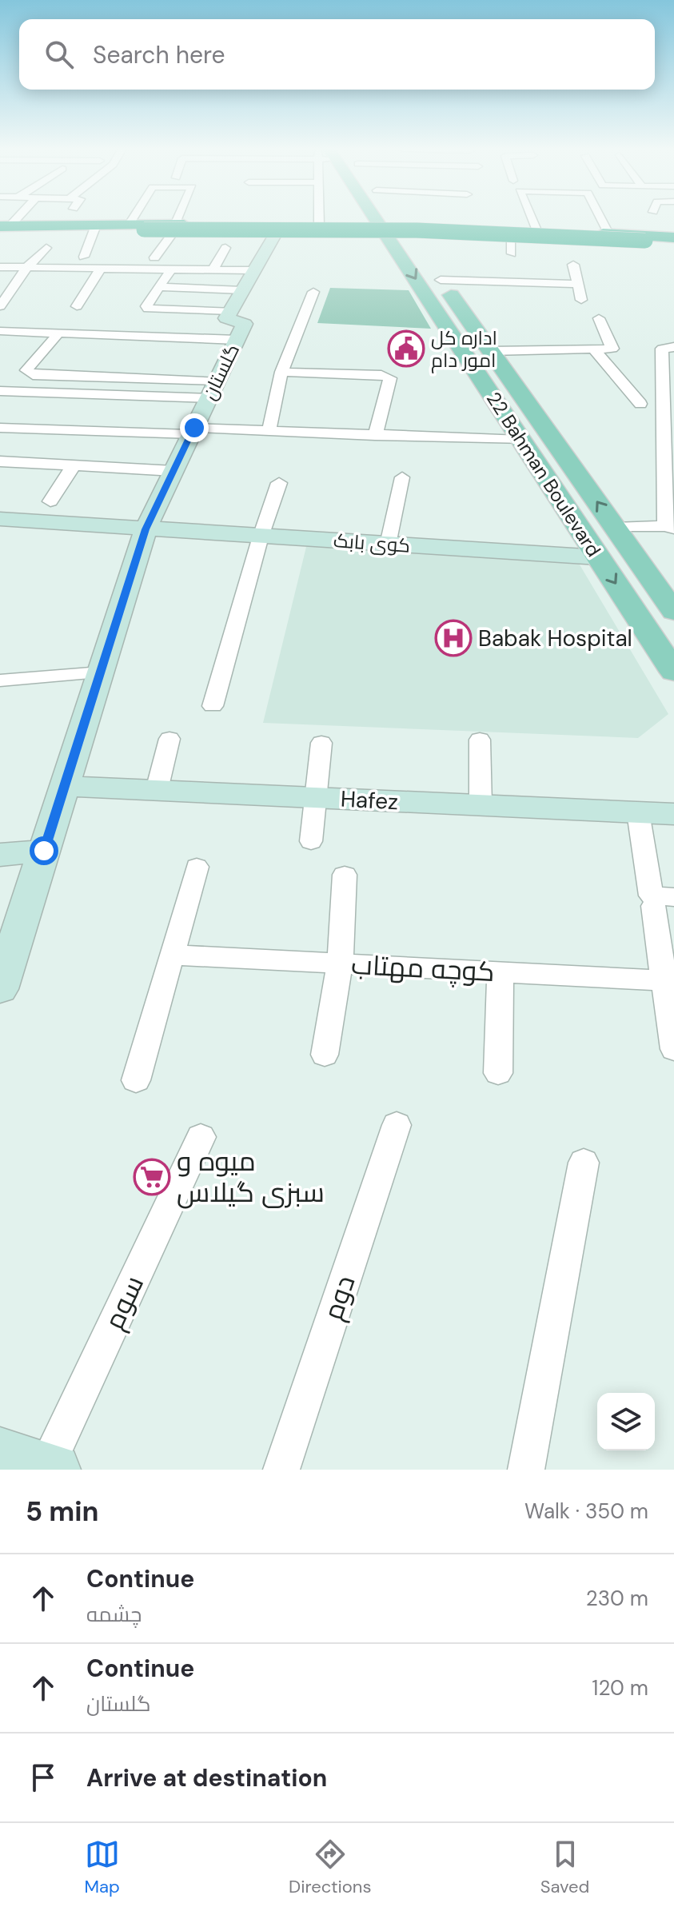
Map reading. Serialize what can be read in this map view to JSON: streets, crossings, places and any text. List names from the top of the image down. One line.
{"streets":{"main road":["22 Bahman Boulevard"],"street":["گلستان","کوی بابک","Hafez","کوچه مهتاب","دوم","سوم"]},"crossings":[["گلستان","کوی بابک"],["گلستان","Hafez"],["22 Bahman Boulevard","کوی بابک"]],"places":{"public building":["اداره کل امور دام"],"hospital":["Babak Hospital"],"supermarket":["میوه و سبزی گیلاس"]},"page":{"search":"Search here","heading":["5 min","Walk · 350 m"],"list":[["Continue","چشمه","230 m"],["Continue","گلستان","120 m"],"Arrive at destination"],"nav":["Map","Directions","Saved"]}}
